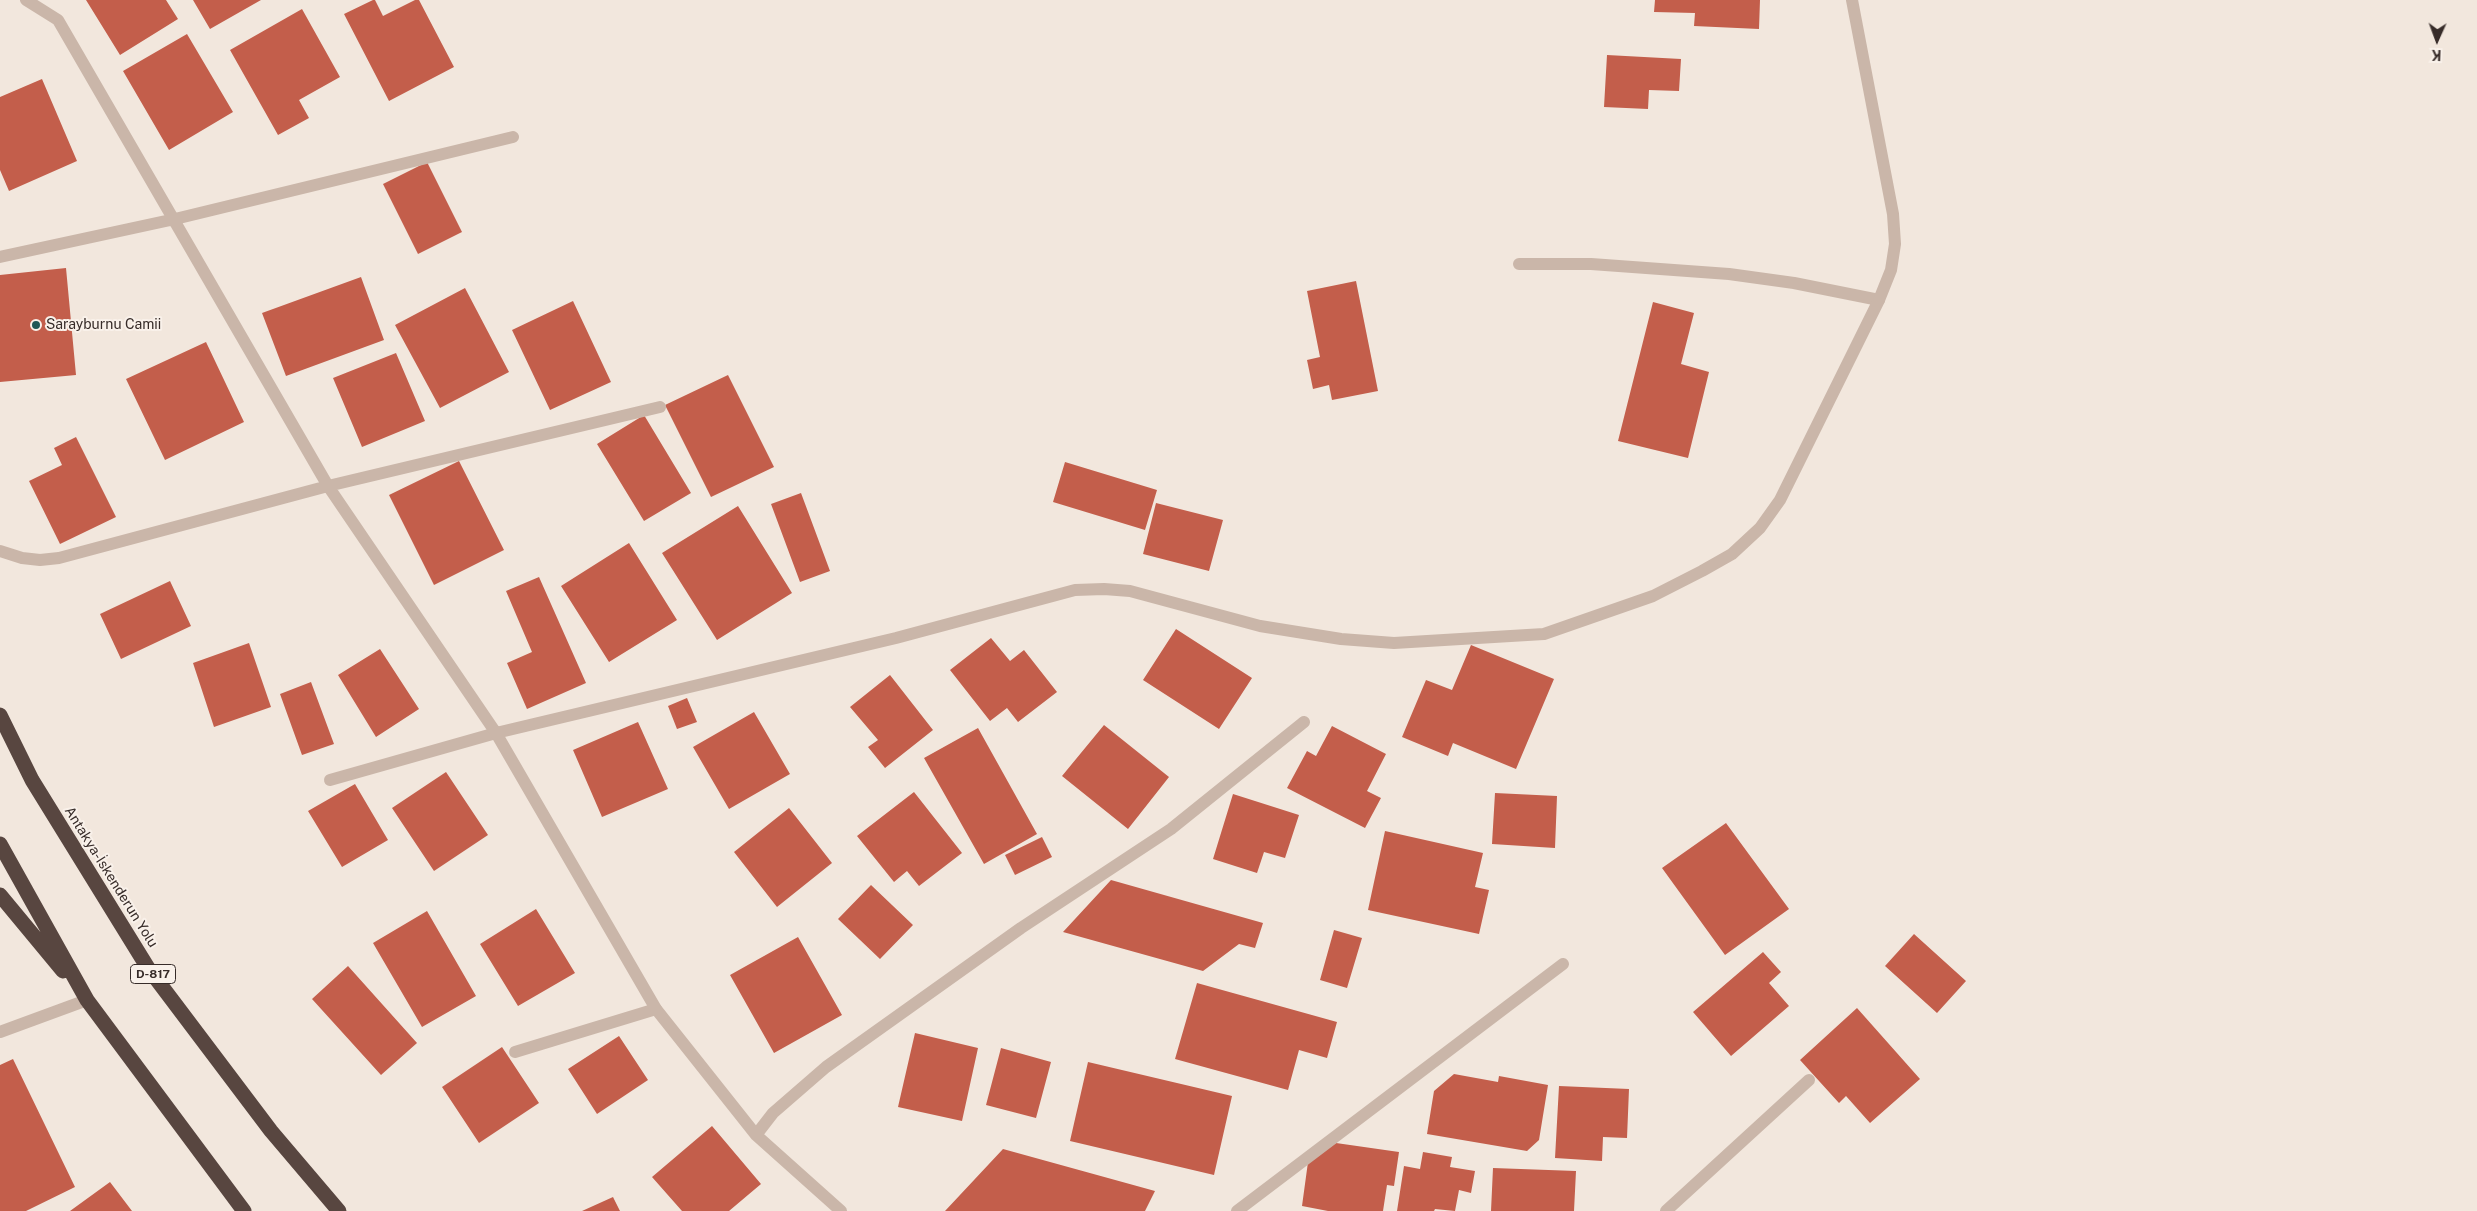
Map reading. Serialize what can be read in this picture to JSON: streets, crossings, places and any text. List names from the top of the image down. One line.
{"streets":{"highway":["Antakya-İskenderun Yolu","D-817"]},"places":["Sarayburnu Camii"],"north":"bottom"}
